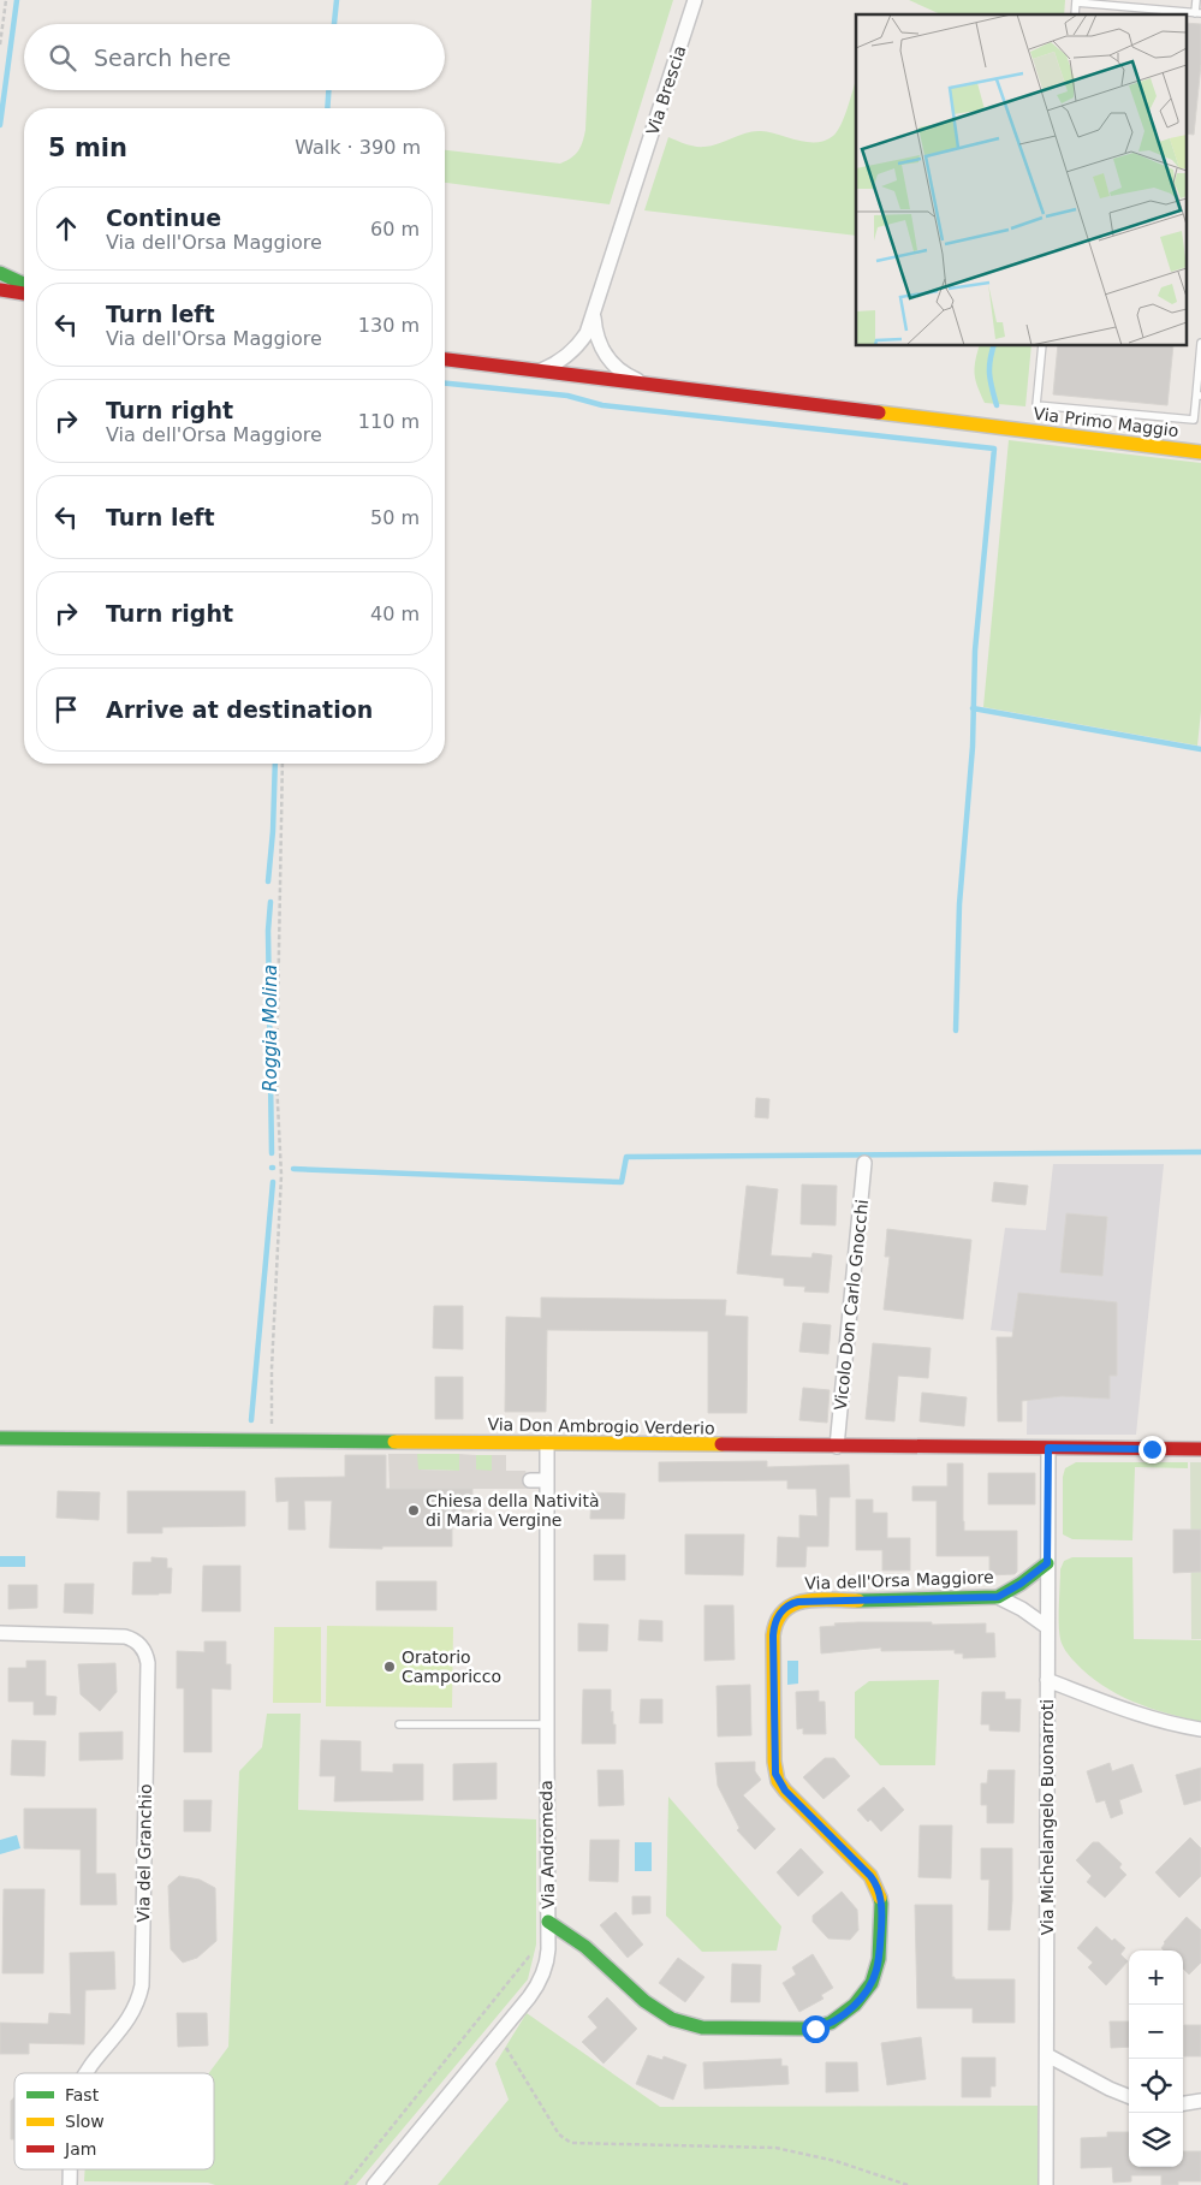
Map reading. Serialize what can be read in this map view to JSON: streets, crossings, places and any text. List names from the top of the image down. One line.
{"streets":{"street":["Via Brescia","Via Primo Maggio","Vicolo Don Carlo Gnocchi","Via Don Ambrogio Verderio","Via dell'Orsa Maggiore","Via Michelangelo Buonarroti","Via Andromeda","Via del Granchio"]},"crossings":[["Via Brescia","Via Primo Maggio"],["Vicolo Don Carlo Gnocchi","Via Don Ambrogio Verderio"],["Via Don Ambrogio Verderio","Via Michelangelo Buonarroti"],["Via Don Ambrogio Verderio","Via Andromeda"],["Via dell'Orsa Maggiore","Via Michelangelo Buonarroti"],["Via dell'Orsa Maggiore","Via Andromeda"]],"water":["Roggia Molina"],"places":["Chiesa della Natività di Maria Vergine","Oratorio Camporicco"],"legend":["Fast","Slow","Jam"],"page":{"search":"Search here","heading":["5 min","Walk · 390 m"],"list":[["Continue","Via dell'Orsa Maggiore","60 m"],["Turn left","Via dell'Orsa Maggiore","130 m"],["Turn right","Via dell'Orsa Maggiore","110 m"],["Turn left","50 m"],["Turn right","40 m"],"Arrive at destination"],"map_buttons":["+","−"]}}
